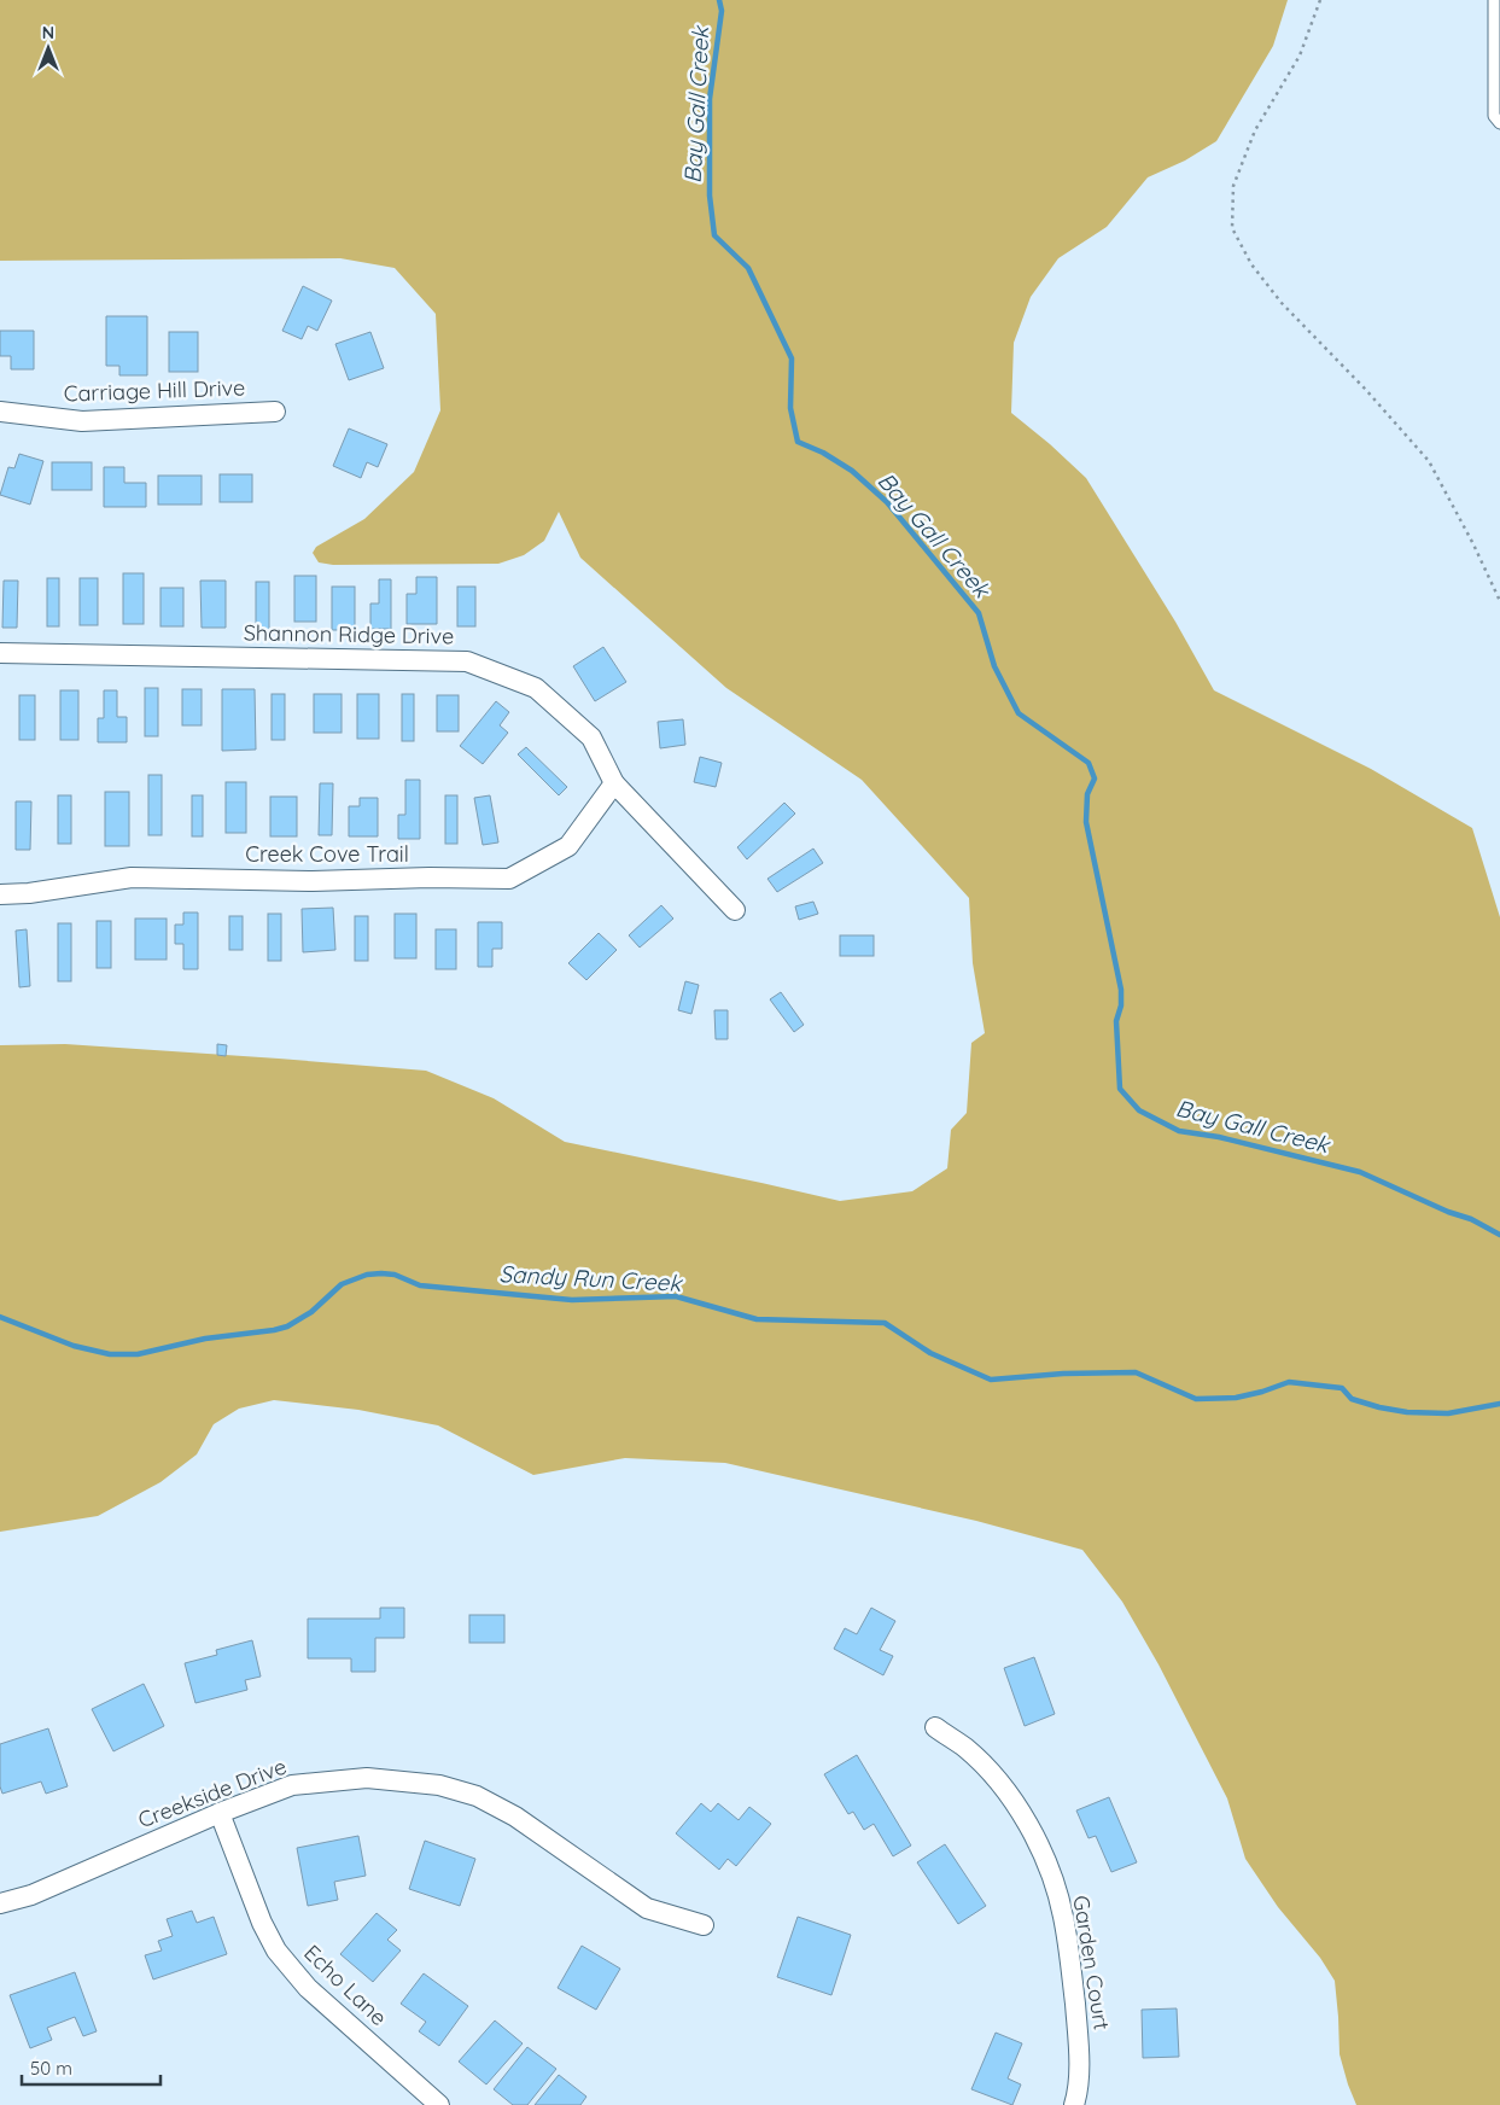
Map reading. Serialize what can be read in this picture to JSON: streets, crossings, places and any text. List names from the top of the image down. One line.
{"streets":{"street":["Carriage Hill Drive","Shannon Ridge Drive","Creek Cove Trail","Creekside Drive","Garden Court","Echo Lane"]},"crossings":[["Shannon Ridge Drive","Creek Cove Trail"],["Creekside Drive","Echo Lane"]],"water":["Bay Gall Creek","Sandy Run Creek"],"scale_bar":"50 m","north":"top"}
